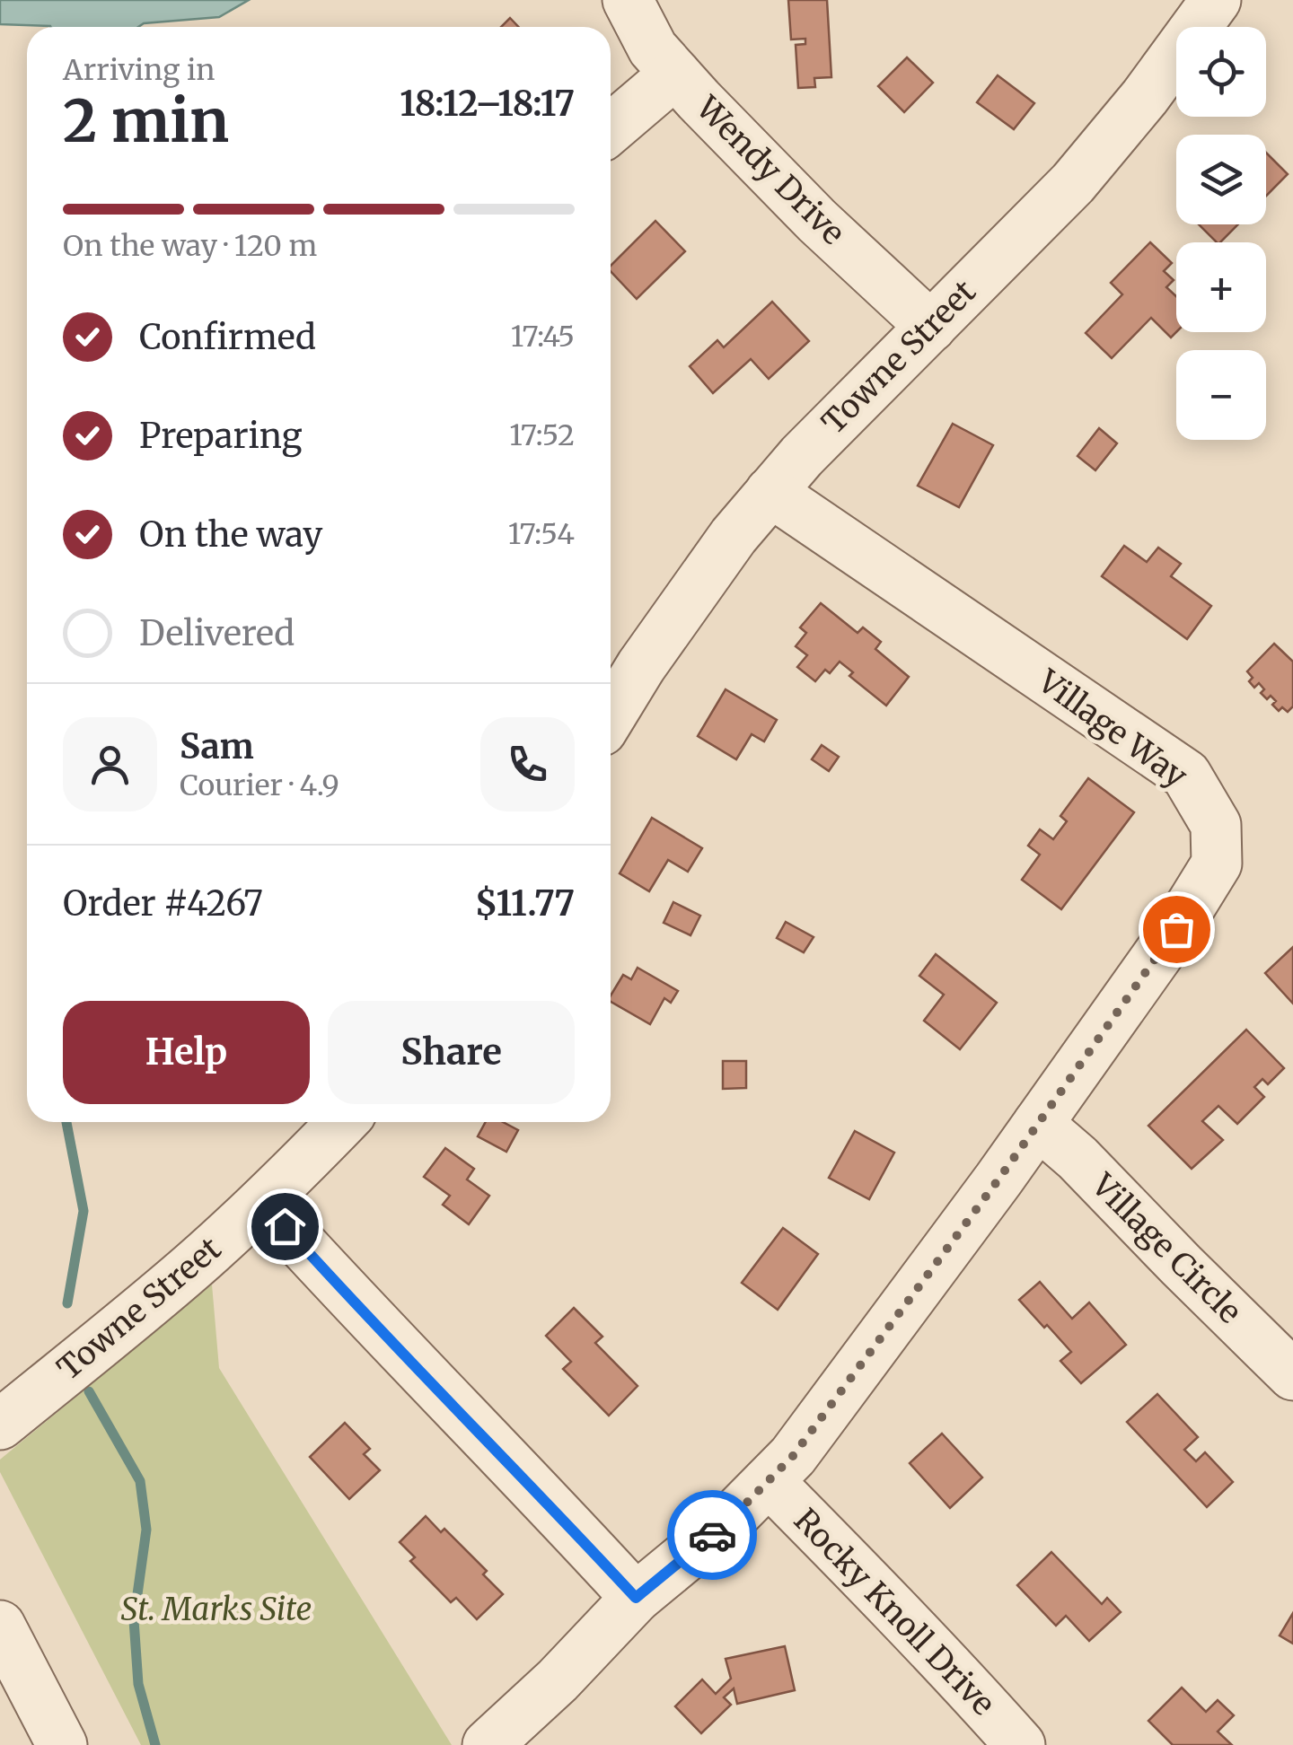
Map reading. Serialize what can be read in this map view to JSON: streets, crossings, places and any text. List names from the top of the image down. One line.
{"streets":{"street":["Wendy Drive","Towne Street","Village Way","Village Circle","Rocky Knoll Drive"]},"crossings":[["Wendy Drive","Towne Street"],["Towne Street","Village Way"],["Village Way","Village Circle"],["Village Way","Rocky Knoll Drive"]],"parks":["St. Marks Site"],"page":{"map_buttons":["+","−"],"heading":["2 min","Arriving in","18:12–18:17"],"panel":["Sam","Courier · 4.9","Order #4267","$11.77"],"bar":"On the way · 120 m","list":[["Confirmed","17:45"],["Preparing","17:52"],["On the way","17:54"],"Delivered"],"buttons":["Help","Share"]}}
